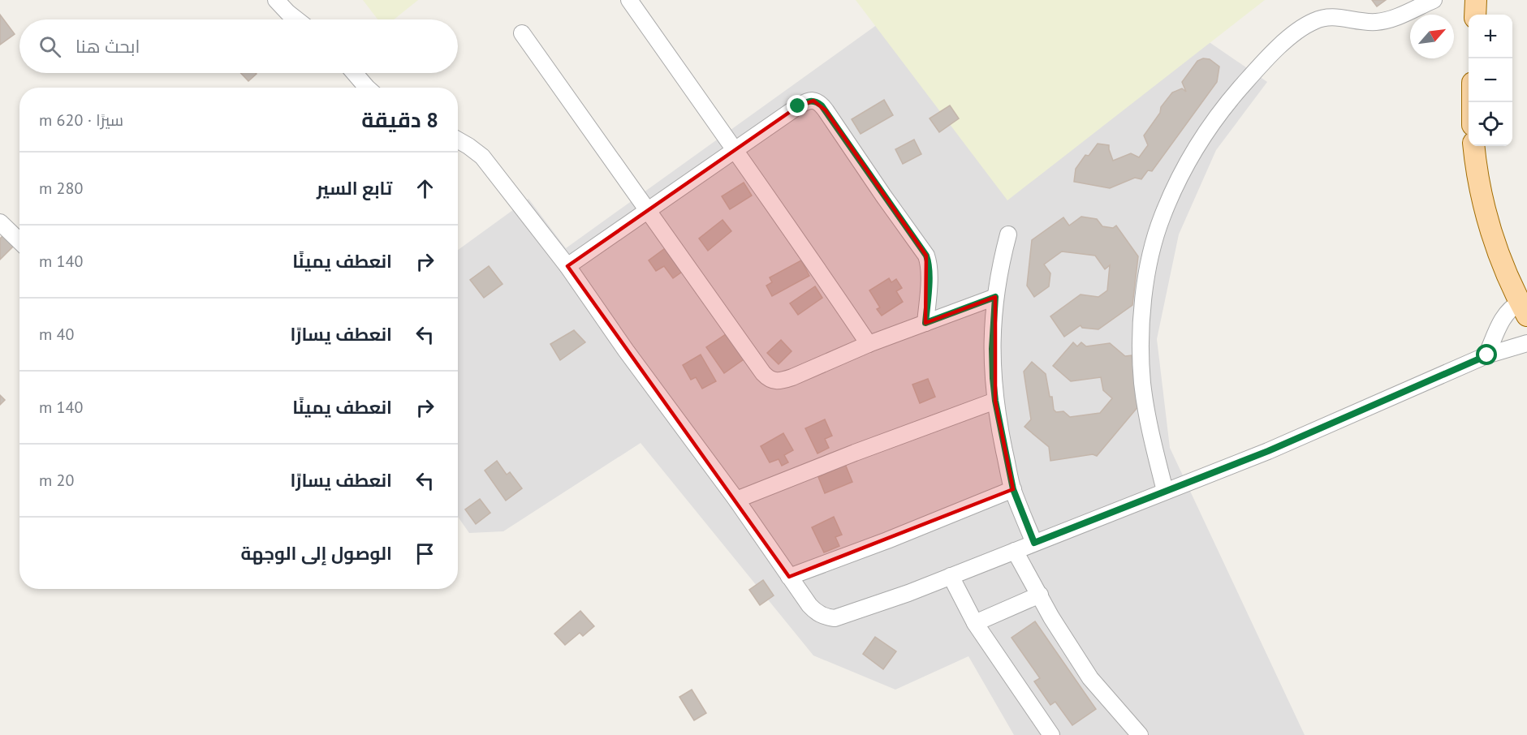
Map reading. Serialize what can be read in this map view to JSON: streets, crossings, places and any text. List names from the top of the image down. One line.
{"north":"top right","page":{"map_buttons":["+","−"],"search":"ابحث هنا","heading":["8 دقيقة","سيرًا · 620 m"],"list":[["تابع السير","280 m"],["انعطف يمينًا","140 m"],["انعطف يسارًا","40 m"],["انعطف يمينًا","140 m"],["انعطف يسارًا","20 m"],"الوصول إلى الوجهة"]}}
